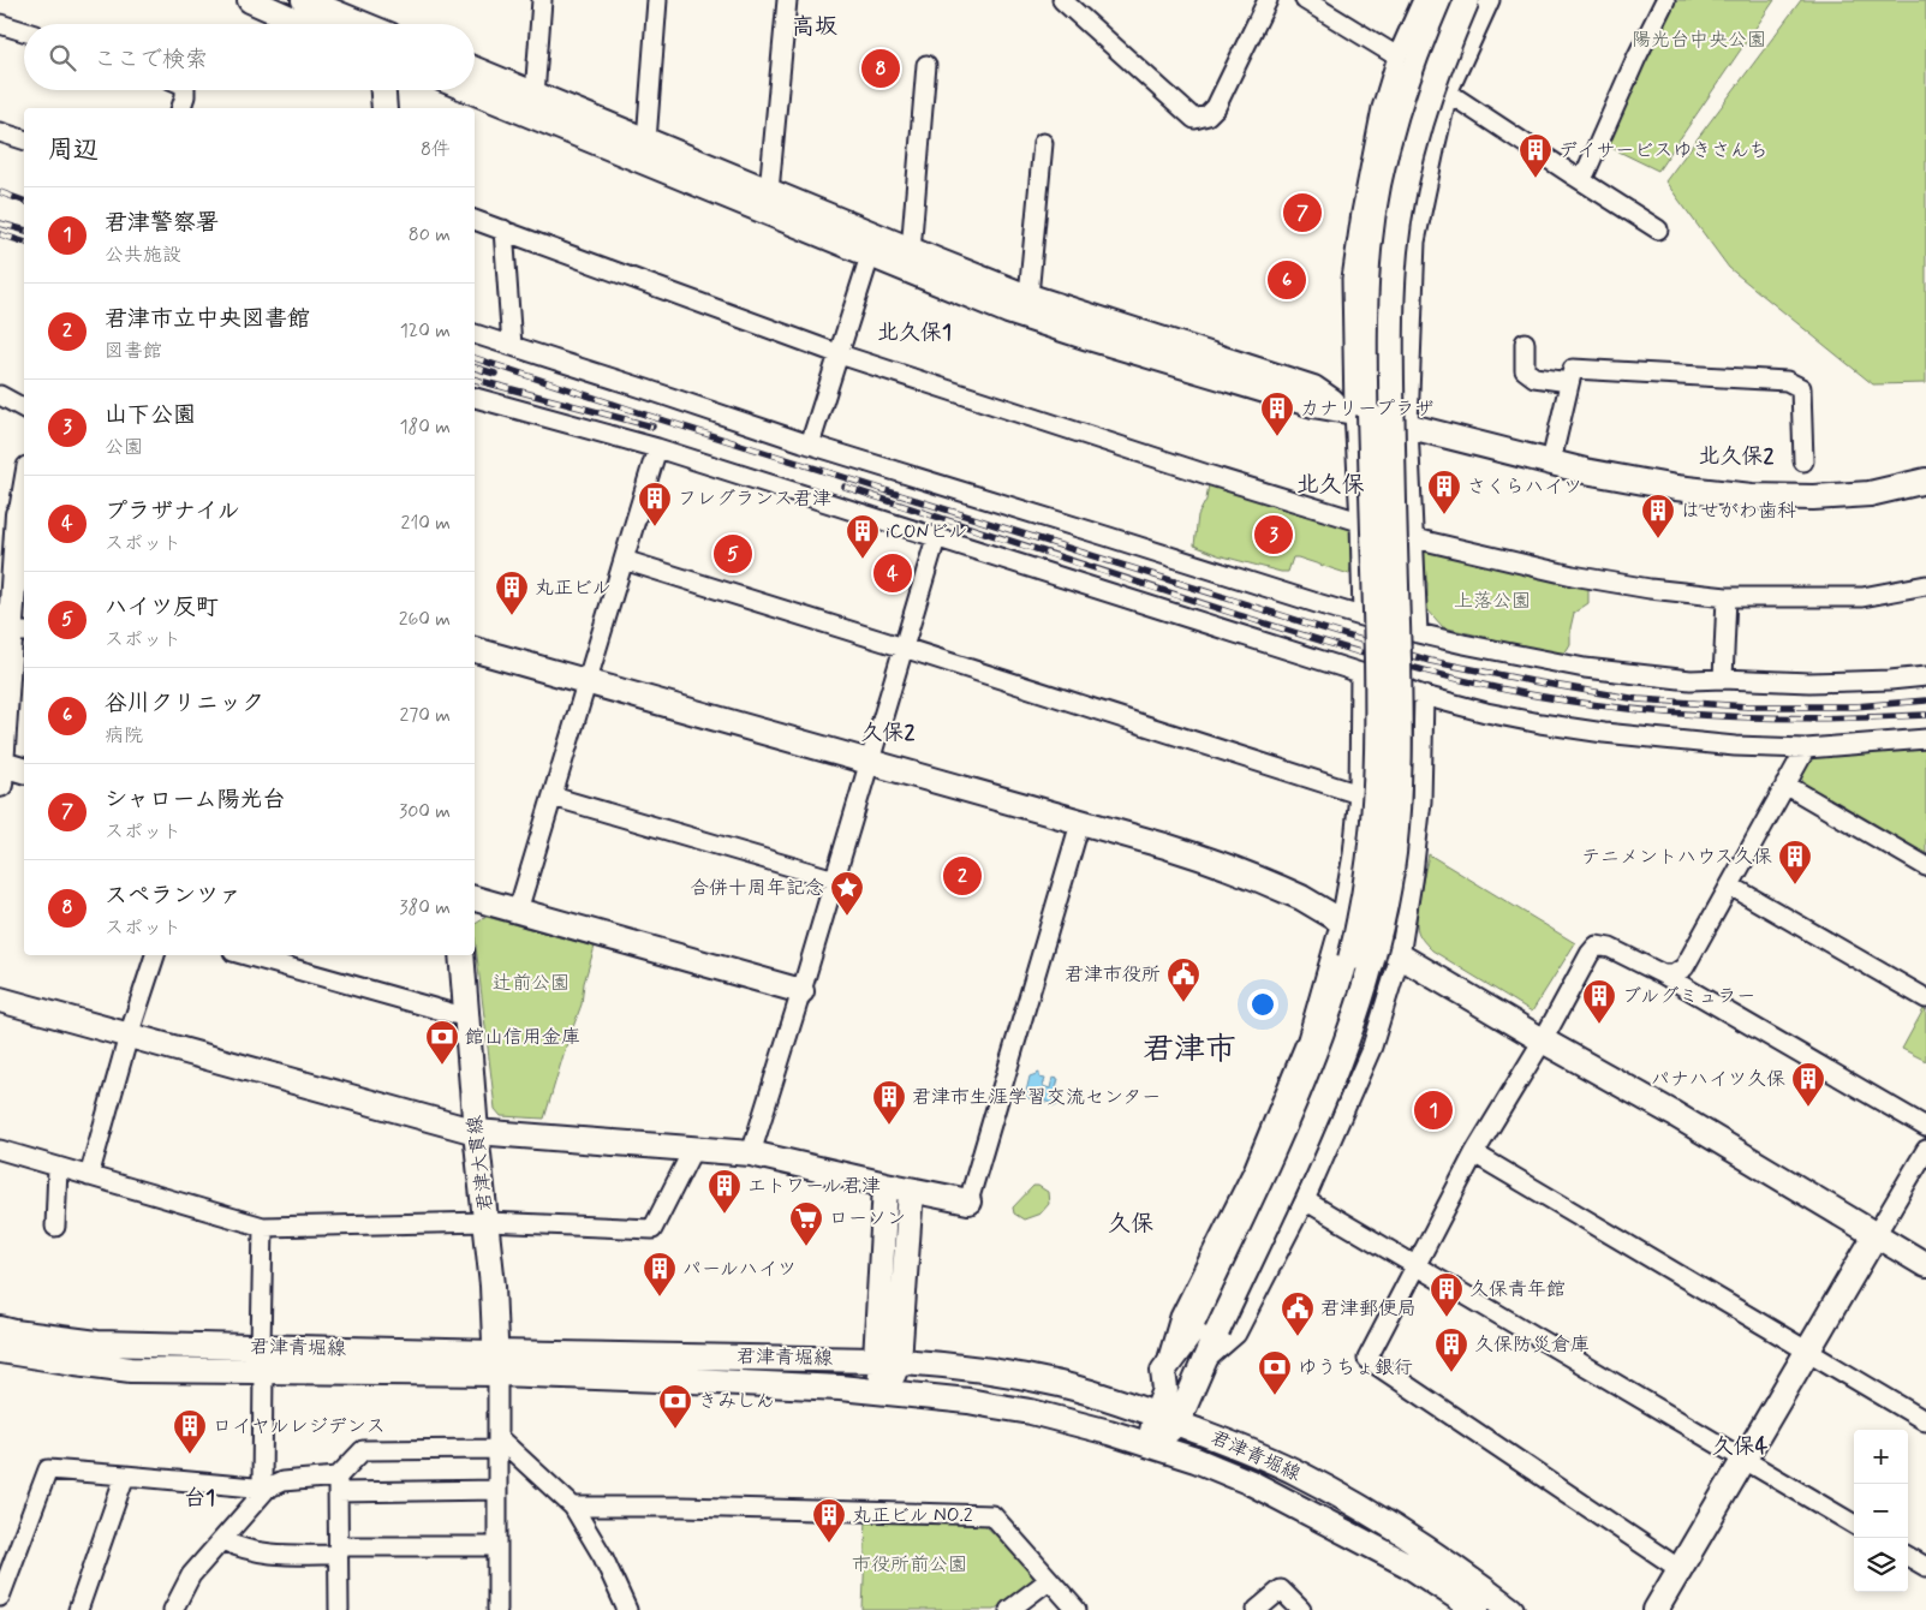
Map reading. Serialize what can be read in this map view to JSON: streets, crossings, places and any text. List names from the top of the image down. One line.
{"streets":{"street":["君津大貫線","君津青堀線"]},"crossings":[["君津大貫線","君津青堀線"]],"districts":["高坂","北久保1","北久保2","北久保","久保2","君津市","久保","久保4","台1"],"parks":["陽光台中央公園","上落公園","辻前公園","市役所前公園"],"places":{"building":["デイサービスゆきさんち","カナリープラザ","さくらハイツ","フレグランス君津","はせがわ歯科","iCONビル","丸正ビル","テニメントハウス久保","ブルグミュラー","パナハイツ久保","君津市生涯学習交流センター","エトワール君津","パールハイツ","久保青年館","久保防災倉庫","ロイヤルレジデンス","丸正ビル NO.2"],"place":["合併十周年記念"],"public building":["君津市役所","君津郵便局"],"bank":["館山信用金庫","ゆうちょ銀行","きみしん"],"supermarket":["ローソン"]},"page":{"search":"ここで検索","pins":["8","7","6","3","5","4","2","1"],"heading":["周辺","8件"],"list":[{"mark":"1","name":"君津警察署","note":"公共施設","value":"80 m"},{"mark":"2","name":"君津市立中央図書館","note":"図書館","value":"120 m"},{"mark":"3","name":"山下公園","note":"公園","value":"180 m"},{"mark":"4","name":"プラザナイル","note":"スポット","value":"210 m"},{"mark":"5","name":"ハイツ反町","note":"スポット","value":"260 m"},{"mark":"6","name":"谷川クリニック","note":"病院","value":"270 m"},{"mark":"7","name":"シャローム陽光台","note":"スポット","value":"300 m"},{"mark":"8","name":"スペランツァ","note":"スポット","value":"380 m"}],"map_buttons":["+","−"]}}
